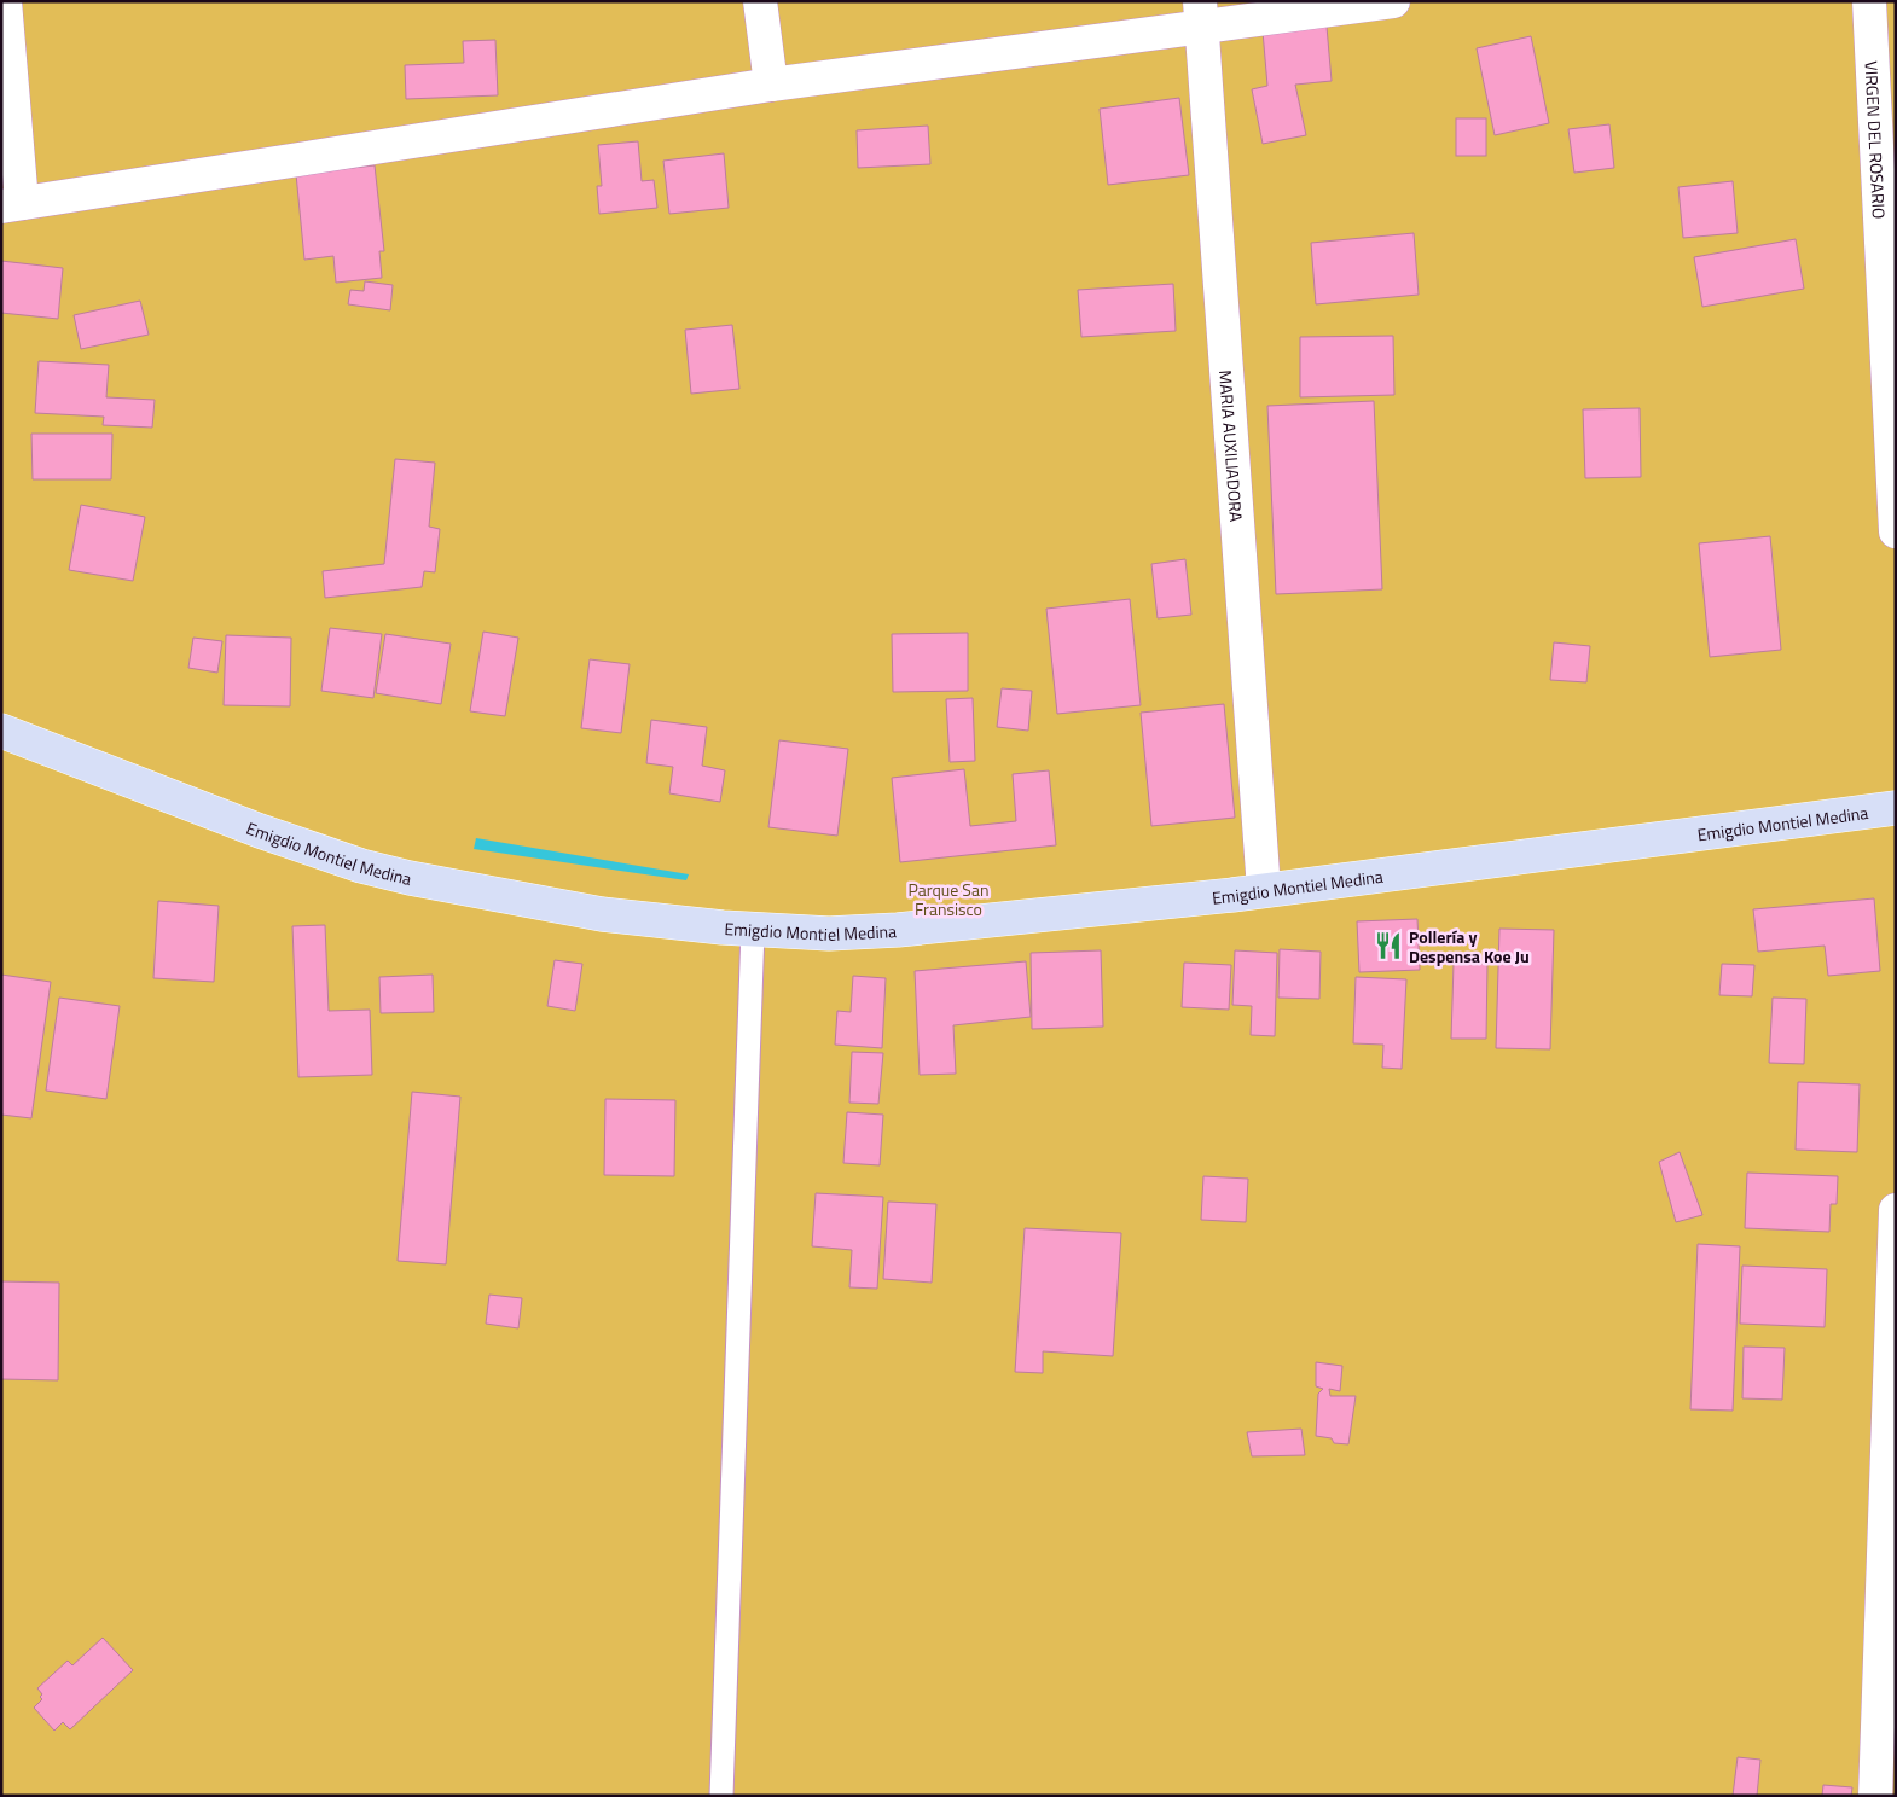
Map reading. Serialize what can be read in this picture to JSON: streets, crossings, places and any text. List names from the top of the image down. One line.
{"streets":{"main road":["Emigdio Montiel Medina"],"street":["VIRGEN DEL ROSARIO","MARIA AUXILIADORA"]},"crossings":[["MARIA AUXILIADORA","Emigdio Montiel Medina"]],"parks":["Parque San Fransisco"],"places":{"restaurant":["Pollería y Despensa Koe Ju"]}}
